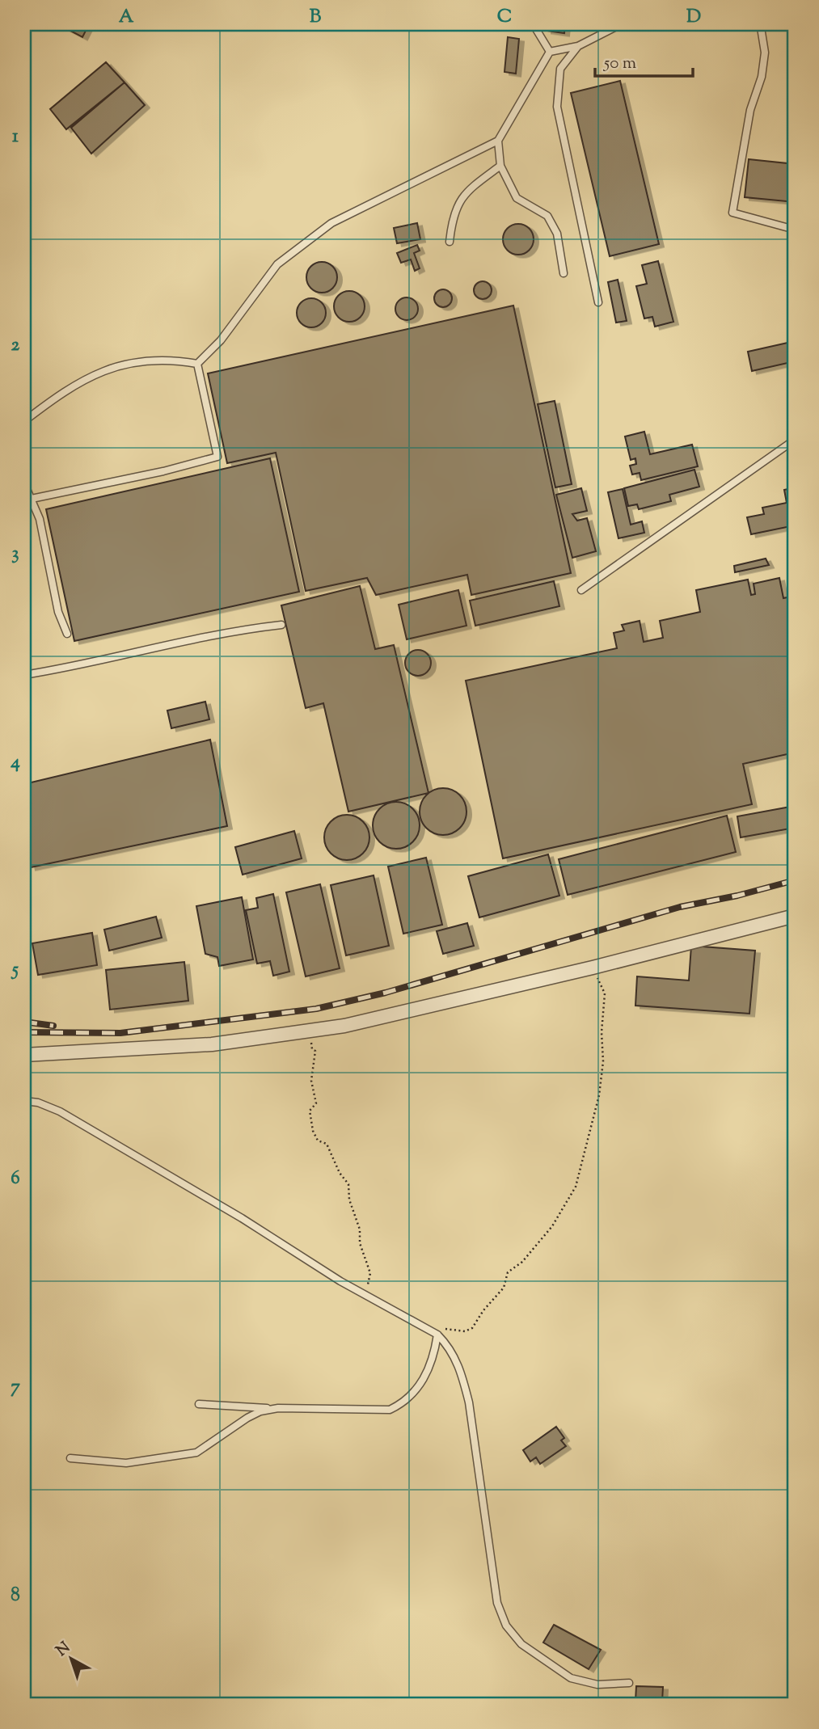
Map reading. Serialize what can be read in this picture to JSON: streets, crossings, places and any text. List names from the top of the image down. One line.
{"scale_bar":"50 m","north":"top left","grid":{"columns":["A","B","C","D"],"rows":["1","2","3","4","5","6","7","8"]}}
